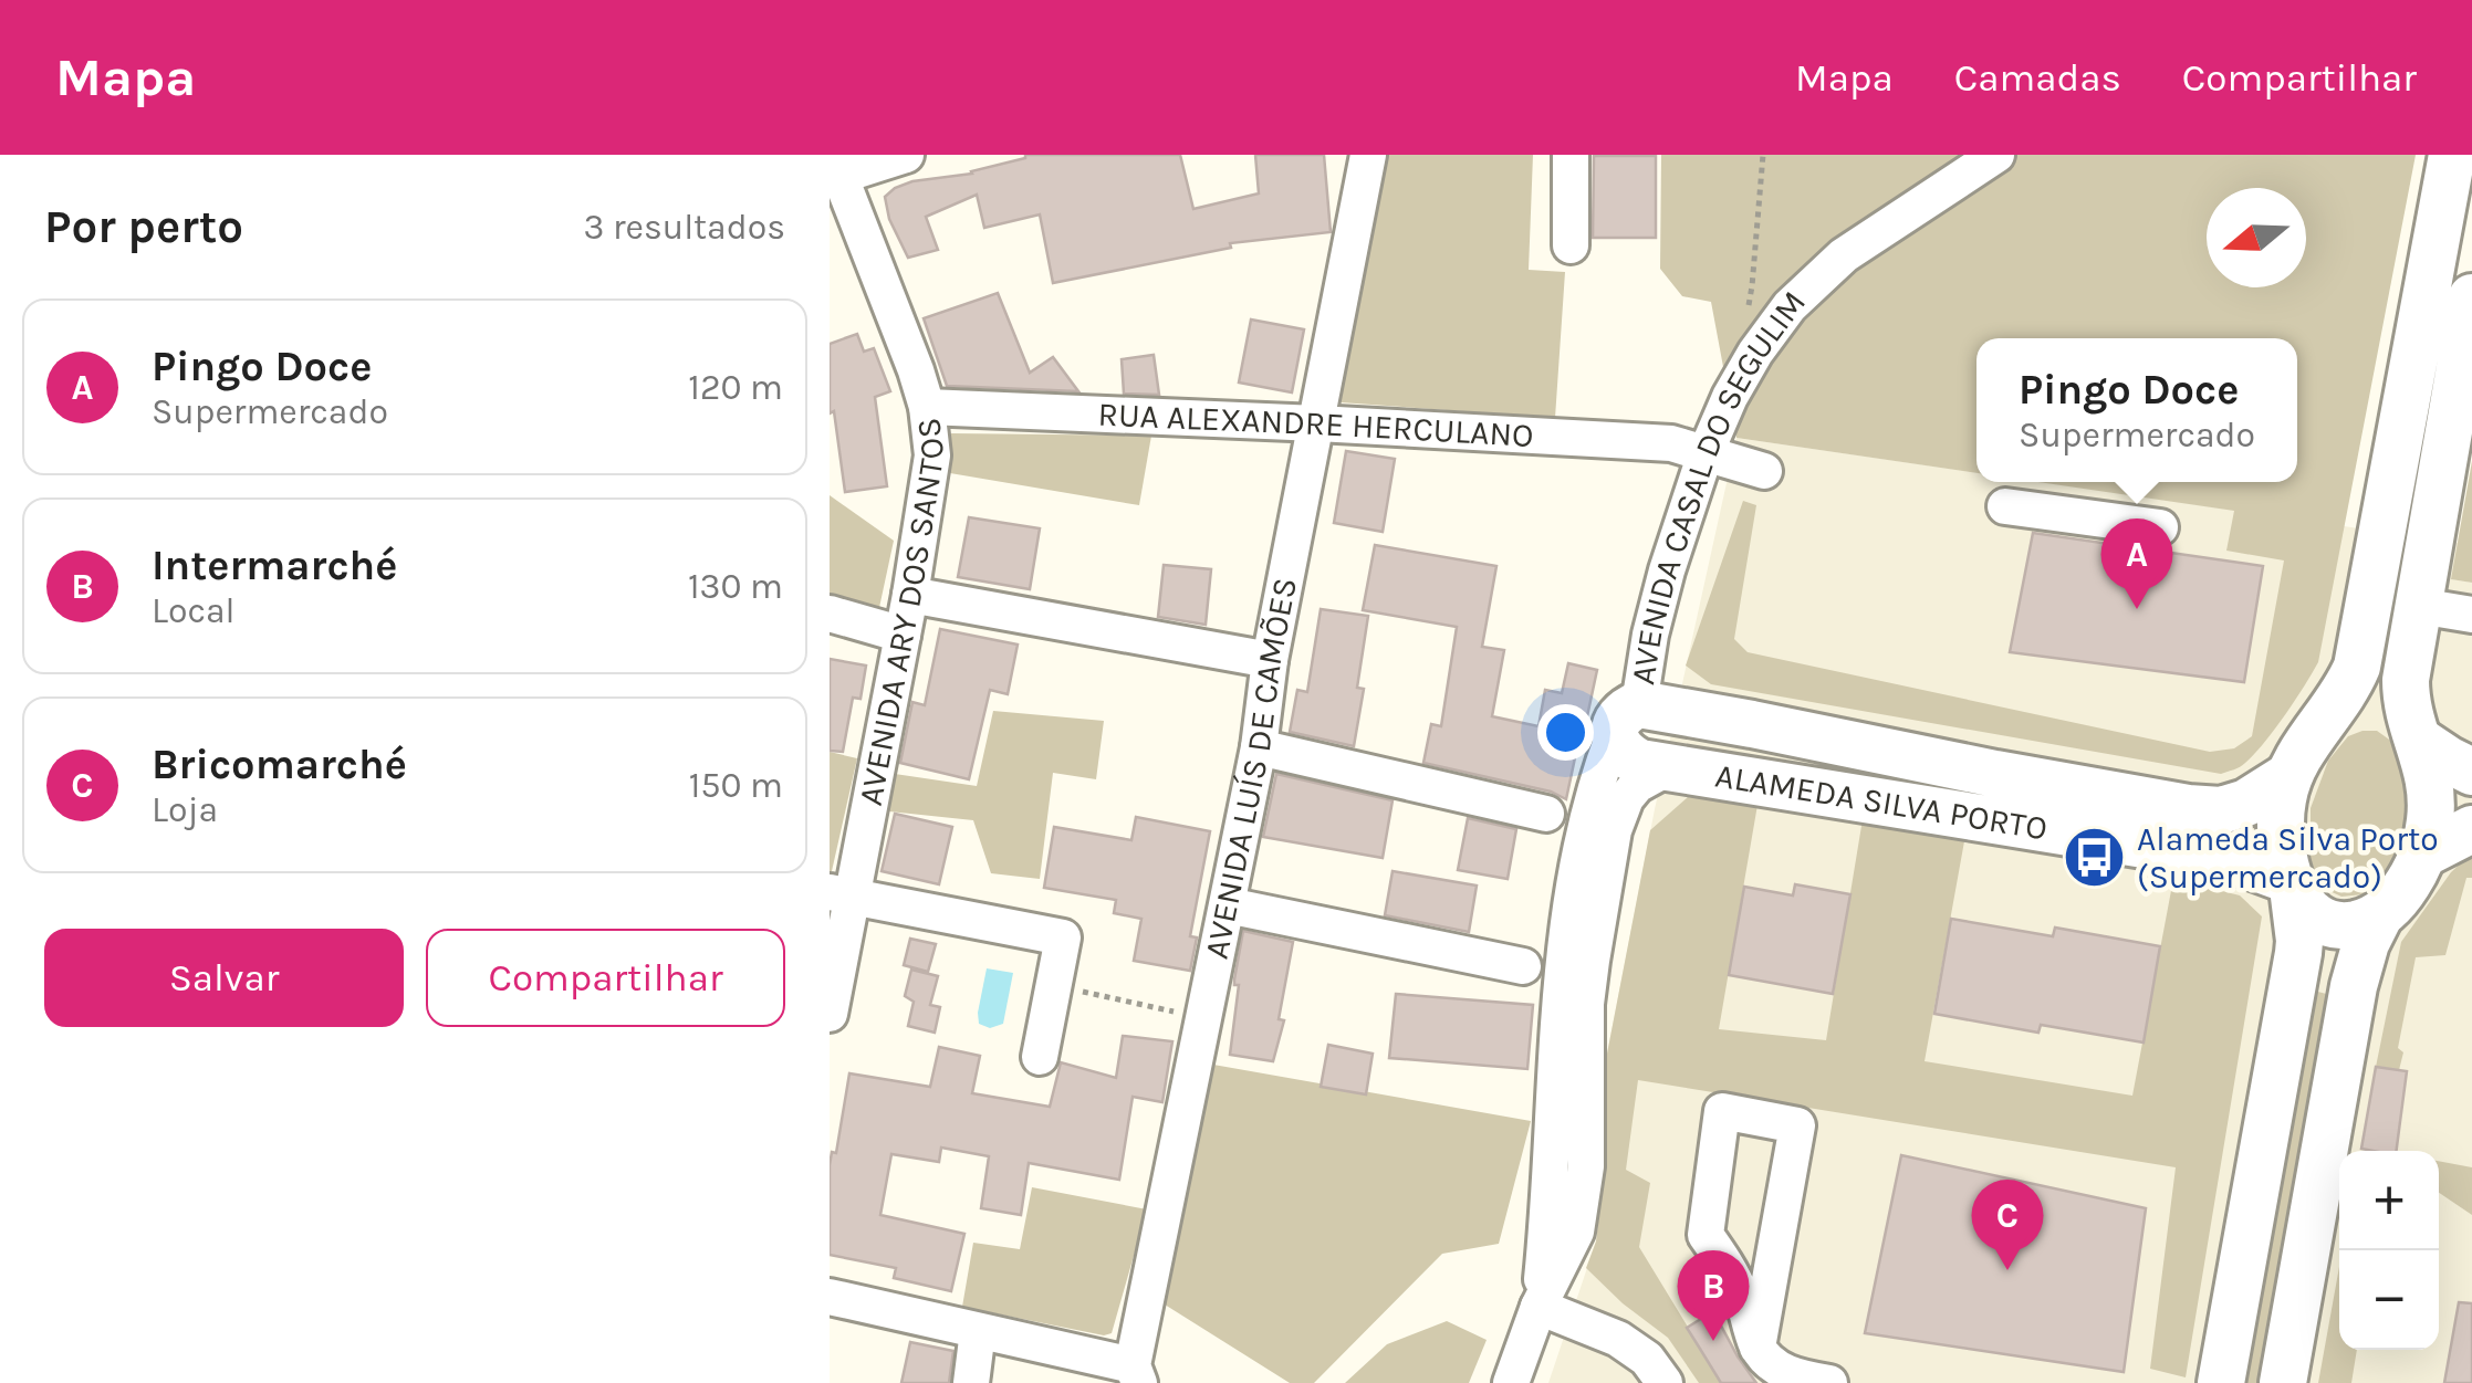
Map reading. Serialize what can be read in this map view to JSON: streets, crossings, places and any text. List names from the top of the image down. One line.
{"streets":{"main road":["ALAMEDA SILVA PORTO"],"street":["RUA ALEXANDRE HERCULANO","AVENIDA CASAL DO SEGULIM","AVENIDA ARY DOS SANTOS","AVENIDA LUÍS DE CAMÕES"]},"crossings":[["RUA ALEXANDRE HERCULANO","AVENIDA CASAL DO SEGULIM"],["RUA ALEXANDRE HERCULANO","AVENIDA ARY DOS SANTOS"],["RUA ALEXANDRE HERCULANO","AVENIDA LUÍS DE CAMÕES"],["AVENIDA CASAL DO SEGULIM","ALAMEDA SILVA PORTO"]],"places":{"bus stop":["Alameda Silva Porto (Supermercado)"]},"north":"left","page":{"header":"Mapa","nav":["Mapa","Camadas","Compartilhar"],"heading":["Por perto","3 resultados"],"list":[{"mark":"A","name":"Pingo Doce","note":"Supermercado","value":"120 m"},{"mark":"B","name":"Intermarché","note":"Local","value":"130 m"},{"mark":"C","name":"Bricomarché","note":"Loja","value":"150 m"}],"popup":["Pingo Doce","Supermercado"],"pins":["A","C","B"],"buttons":["Salvar","Compartilhar"],"map_buttons":["+","−"]}}
